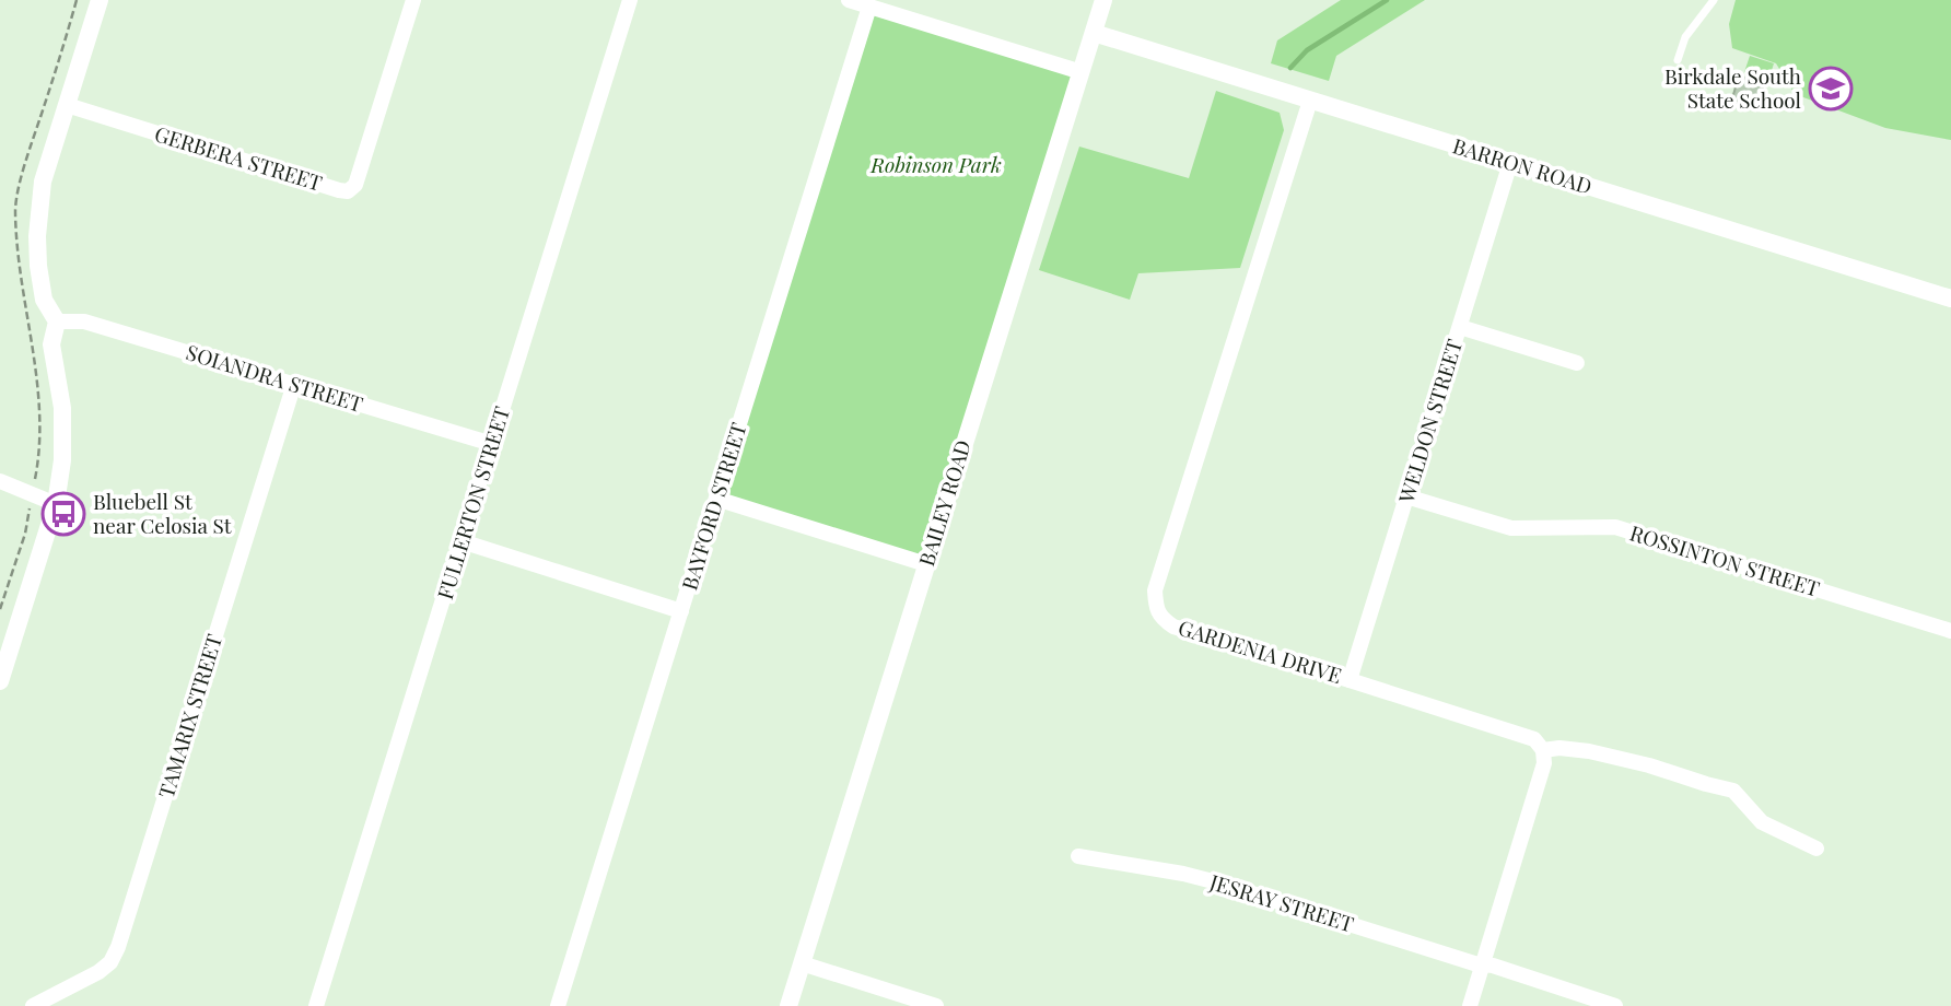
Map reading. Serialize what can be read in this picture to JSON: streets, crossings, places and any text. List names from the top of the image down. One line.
{"streets":{"street":["GERBERA STREET","BARRON ROAD","SOIANDRA STREET","WELDON STREET","FULLERTON STREET","BAILEY ROAD","BAYFORD STREET","ROSSINTON STREET","GARDENIA DRIVE","TAMARIX STREET","JESRAY STREET"]},"crossings":[["BARRON ROAD","WELDON STREET"],["BARRON ROAD","BAILEY ROAD"],["BARRON ROAD","GARDENIA DRIVE"],["SOIANDRA STREET","FULLERTON STREET"],["SOIANDRA STREET","TAMARIX STREET"],["WELDON STREET","ROSSINTON STREET"],["WELDON STREET","GARDENIA DRIVE"]],"parks":["Robinson Park"],"places":{"school or university":["Birkdale South State School"],"bus stop":["Bluebell St near Celosia St"]}}
